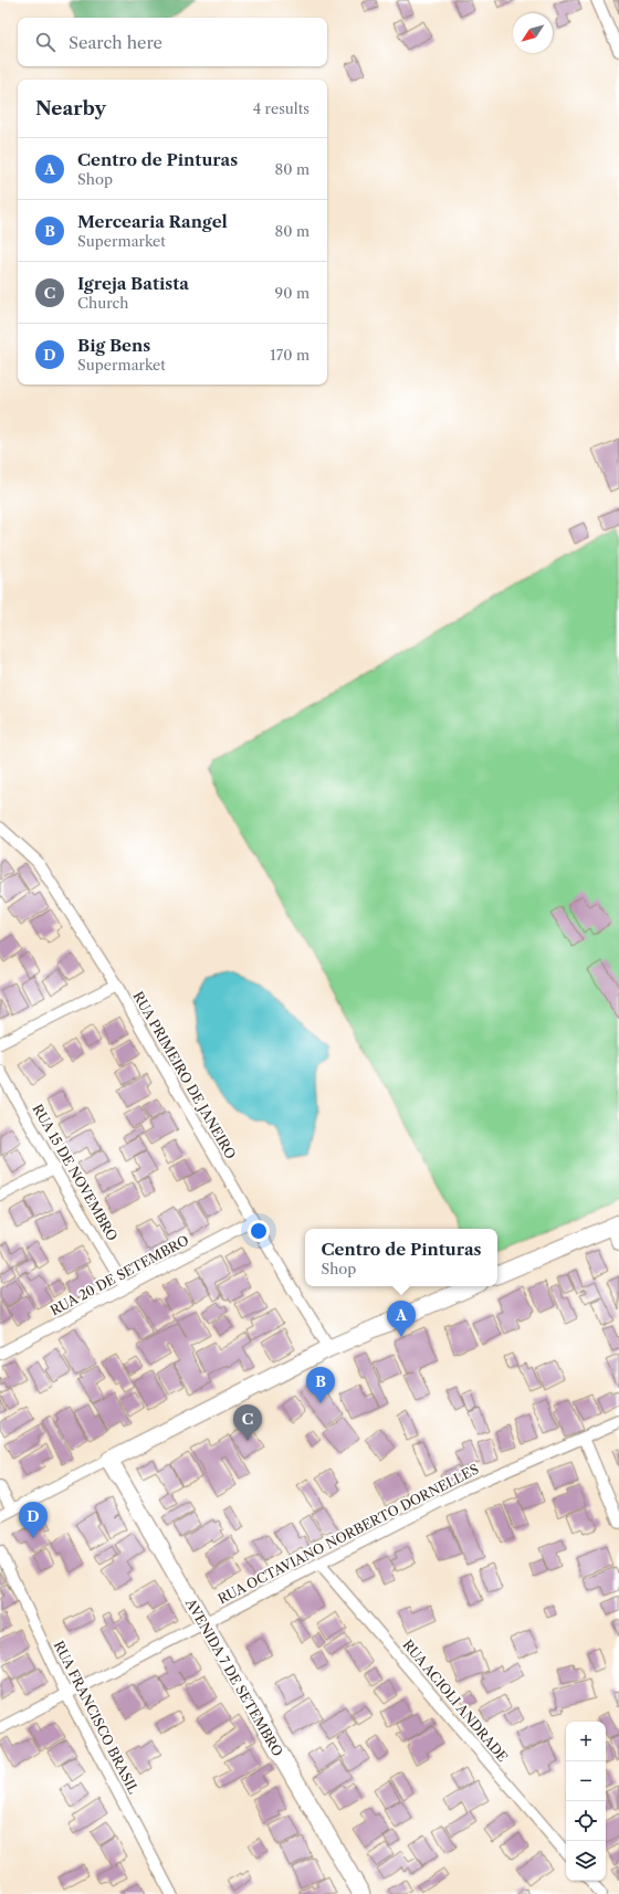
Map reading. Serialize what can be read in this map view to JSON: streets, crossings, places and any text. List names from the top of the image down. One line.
{"streets":{"street":["RUA PRIMEIRO DE JANEIRO","RUA 15 DE NOVEMBRO","RUA 20 DE SETEMBRO","RUA OCTAVIANO NORBERTO DORNELLES","AVENIDA 7 DE SETEMBRO","RUA ACIOLI ANDRADE","RUA FRANCISCO BRASIL"]},"crossings":[["RUA PRIMEIRO DE JANEIRO","RUA 20 DE SETEMBRO"],["RUA 15 DE NOVEMBRO","RUA 20 DE SETEMBRO"],["RUA OCTAVIANO NORBERTO DORNELLES","AVENIDA 7 DE SETEMBRO"],["RUA OCTAVIANO NORBERTO DORNELLES","RUA ACIOLI ANDRADE"],["RUA OCTAVIANO NORBERTO DORNELLES","RUA FRANCISCO BRASIL"]],"north":"bottom left","page":{"search":"Search here","heading":["Nearby","4 results"],"list":[{"mark":"A","name":"Centro de Pinturas","note":"Shop","value":"80 m"},{"mark":"B","name":"Mercearia Rangel","note":"Supermarket","value":"80 m"},{"mark":"C","name":"Igreja Batista","note":"Church","value":"90 m"},{"mark":"D","name":"Big Bens","note":"Supermarket","value":"170 m"}],"popup":["Centro de Pinturas","Shop"],"pins":["A","B","C","D"],"map_buttons":["+","−"]}}
